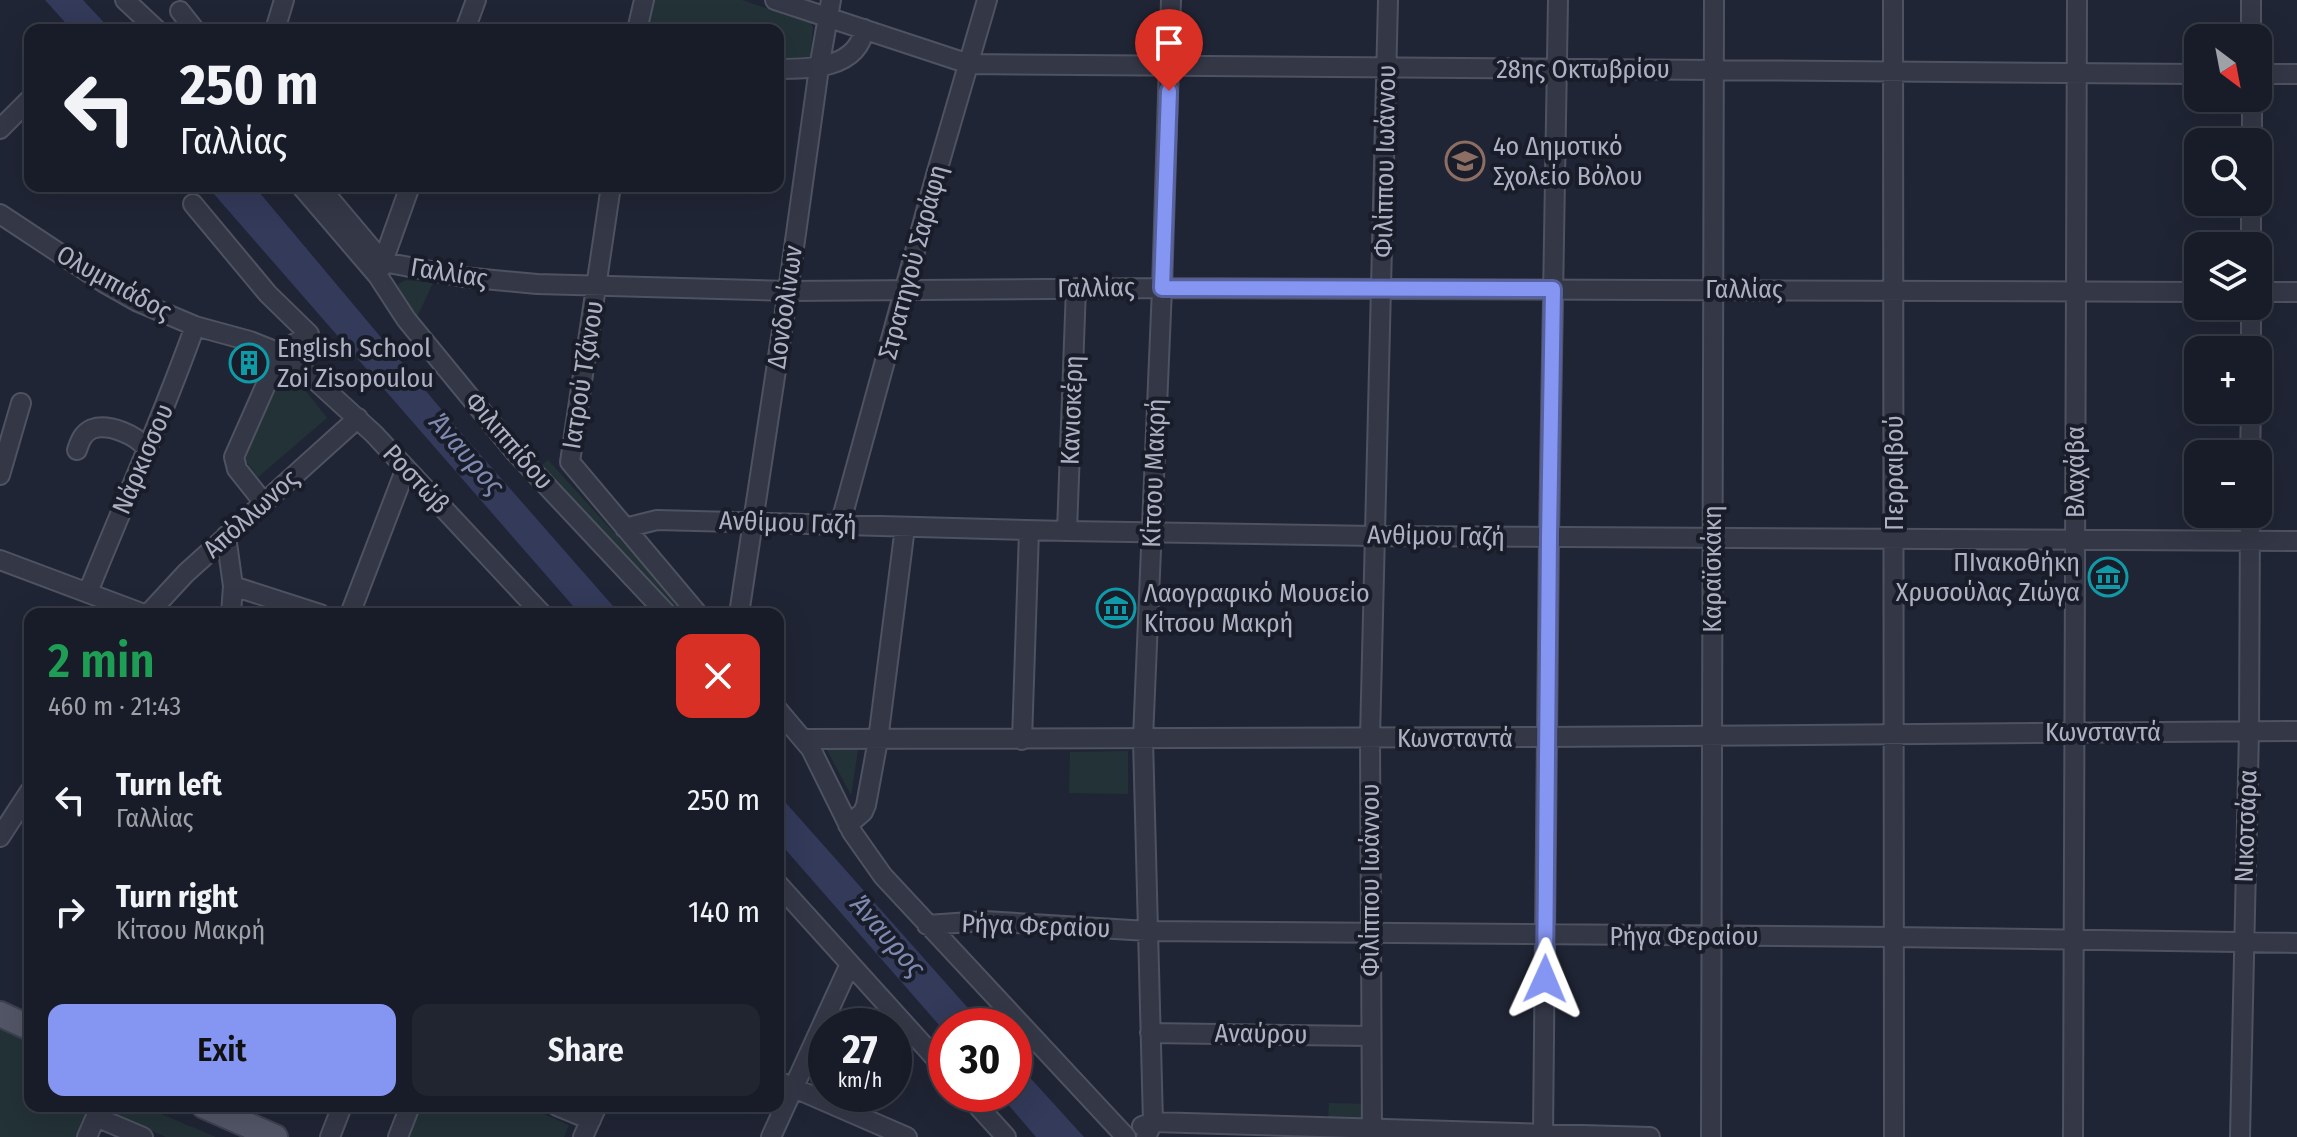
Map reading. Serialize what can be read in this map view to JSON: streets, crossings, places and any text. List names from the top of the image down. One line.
{"streets":{"street":["28ης Οκτωβρίου","Φιλίππου Ιωάννου","Στρατηγού Σαράφη","Γαλλίας","Ολυμπιάδος","Δονδολίνων","Ιατρού Τζάνου","Κανισκέρη","Φιλιππίδου","Νάρκισσου","Βλαχάβα","Κίτσου Μακρή","Περραιβού","Ροστώβ","Απόλλωνος","Ανθίμου Γαζή","Καραϊσκάκη","Κωνσταντά","Νικοτσάρα","Ρήγα Φεραίου","Αναύρου"]},"crossings":[["28ης Οκτωβρίου","Φιλίππου Ιωάννου"],["28ης Οκτωβρίου","Στρατηγού Σαράφη"],["28ης Οκτωβρίου","Δονδολίνων"],["28ης Οκτωβρίου","Βλαχάβα"],["28ης Οκτωβρίου","Κίτσου Μακρή"],["28ης Οκτωβρίου","Περραιβού"],["28ης Οκτωβρίου","Καραϊσκάκη"],["Φιλίππου Ιωάννου","Γαλλίας"],["Φιλίππου Ιωάννου","Ανθίμου Γαζή"],["Φιλίππου Ιωάννου","Κωνσταντά"],["Φιλίππου Ιωάννου","Ρήγα Φεραίου"],["Φιλίππου Ιωάννου","Αναύρου"],["Στρατηγού Σαράφη","Γαλλίας"],["Στρατηγού Σαράφη","Ανθίμου Γαζή"],["Γαλλίας","Δονδολίνων"],["Γαλλίας","Ιατρού Τζάνου"],["Γαλλίας","Κανισκέρη"],["Γαλλίας","Φιλιππίδου"],["Γαλλίας","Βλαχάβα"],["Γαλλίας","Κίτσου Μακρή"],["Γαλλίας","Περραιβού"],["Γαλλίας","Καραϊσκάκη"],["Ολυμπιάδος","Νάρκισσου"],["Ολυμπιάδος","Ροστώβ"],["Δονδολίνων","Ανθίμου Γαζή"],["Ιατρού Τζάνου","Ανθίμου Γαζή"],["Κανισκέρη","Ανθίμου Γαζή"],["Βλαχάβα","Ανθίμου Γαζή"],["Βλαχάβα","Κωνσταντά"],["Βλαχάβα","Ρήγα Φεραίου"],["Κίτσου Μακρή","Ανθίμου Γαζή"],["Κίτσου Μακρή","Κωνσταντά"],["Κίτσου Μακρή","Ρήγα Φεραίου"],["Κίτσου Μακρή","Αναύρου"],["Περραιβού","Ανθίμου Γαζή"],["Περραιβού","Κωνσταντά"],["Περραιβού","Ρήγα Φεραίου"],["Ροστώβ","Απόλλωνος"],["Ανθίμου Γαζή","Καραϊσκάκη"],["Ανθίμου Γαζή","Νικοτσάρα"],["Καραϊσκάκη","Κωνσταντά"],["Καραϊσκάκη","Ρήγα Φεραίου"],["Κωνσταντά","Νικοτσάρα"],["Νικοτσάρα","Ρήγα Φεραίου"]],"water":["Άναυρος"],"places":{"school or university":["4ο Δημοτικό Σχολείο Βόλου"],"building":["English School Zoi Zisopoulou"],"museum":["ΠΙνακοθήκη Χρυσούλας Ζιώγα","Λαογραφικό Μουσείο Κίτσου Μακρή"]},"north":"bottom right","page":{"map_buttons":["+","−"],"turn":["250 m","Γαλλίας"],"heading":["2 min","460 m · 21:43"],"list":[{"name":"Turn left","note":"Γαλλίας","value":"250 m"},{"name":"Turn right","note":"Κίτσου Μακρή","value":"140 m"}],"buttons":["Exit","Share"],"speed":"27 km/h","limit":"30"}}
